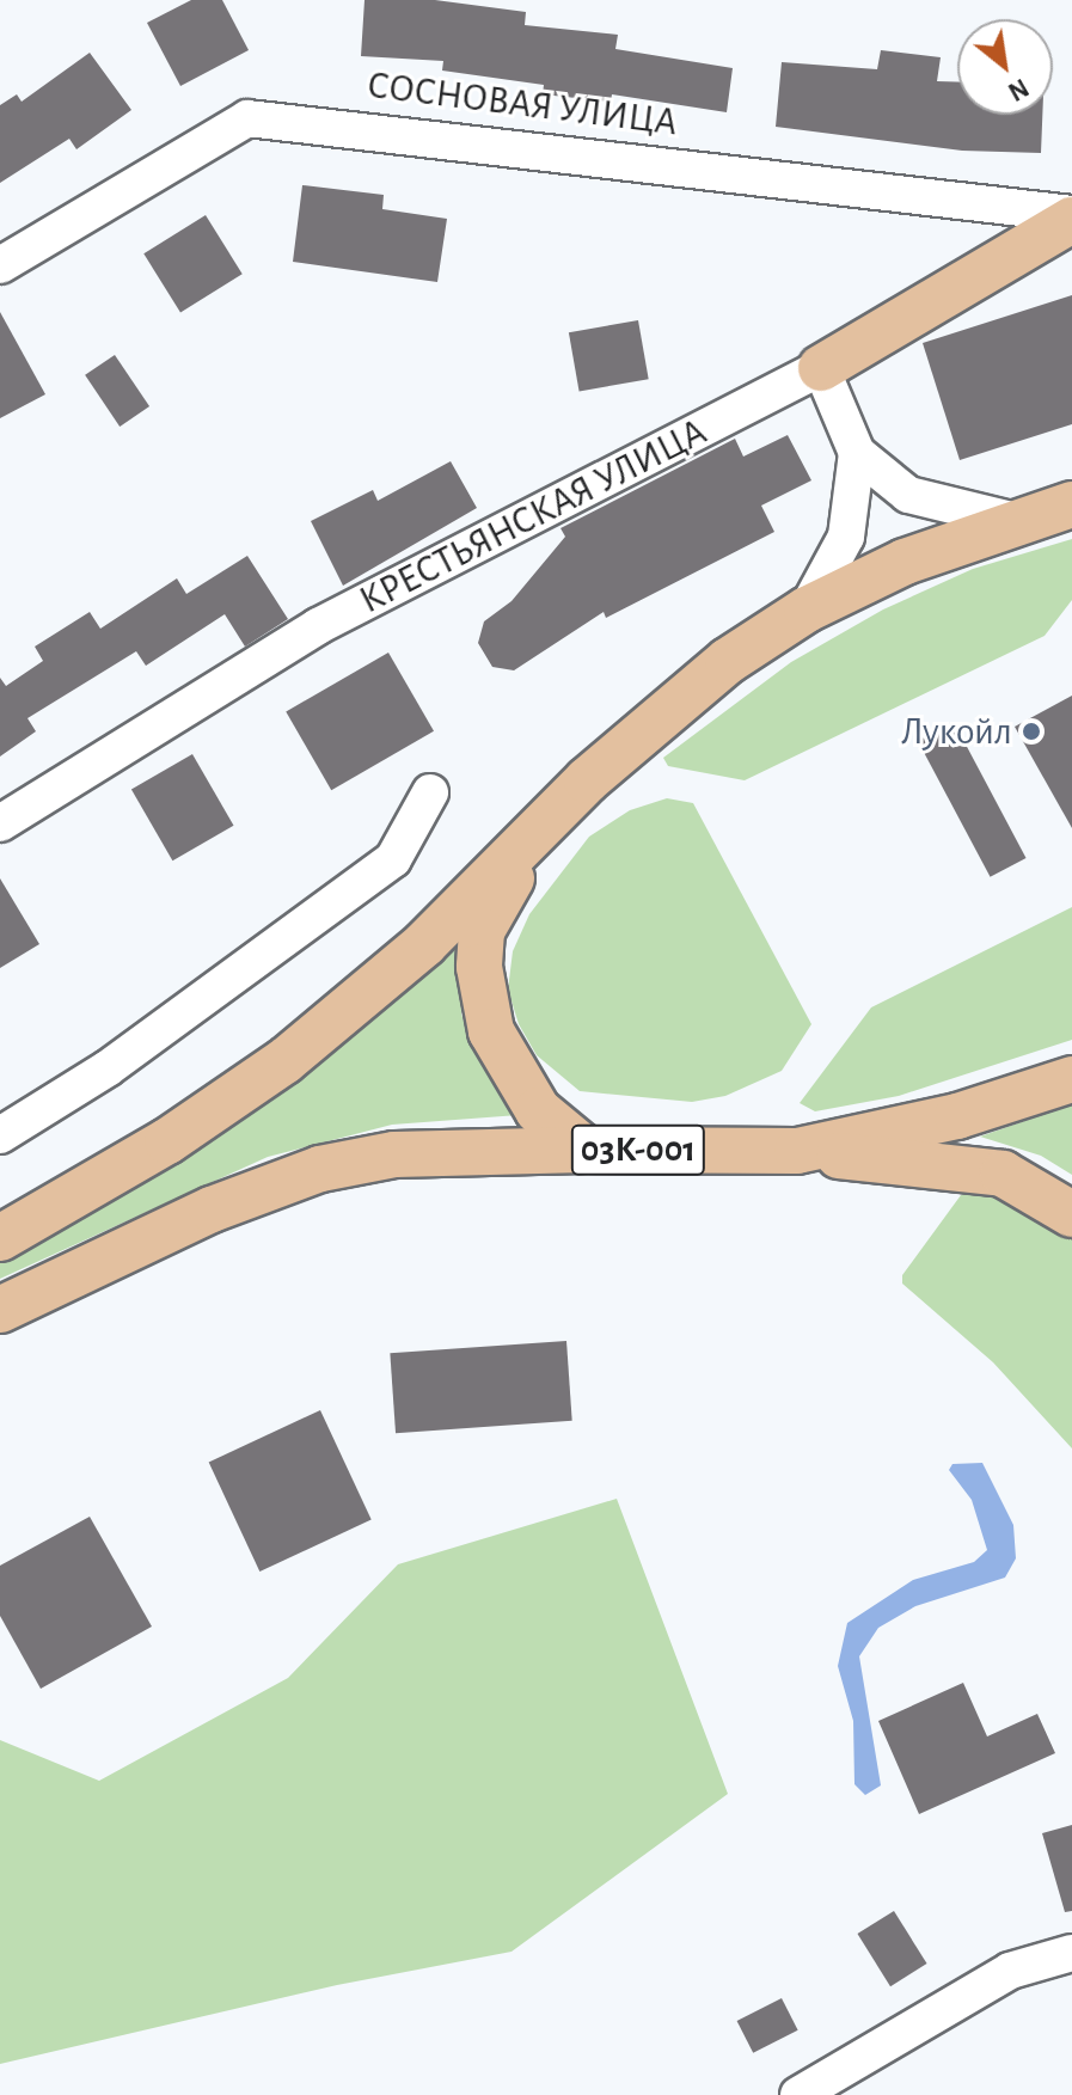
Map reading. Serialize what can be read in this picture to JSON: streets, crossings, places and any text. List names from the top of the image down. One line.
{"streets":{"main road":["КРЕСТЬЯНСКАЯ УЛИЦА","03К-001"],"street":["СОСНОВАЯ УЛИЦА"]},"crossings":[["СОСНОВАЯ УЛИЦА","КРЕСТЬЯНСКАЯ УЛИЦА"]],"places":["Лукойл"],"north":"bottom right"}
